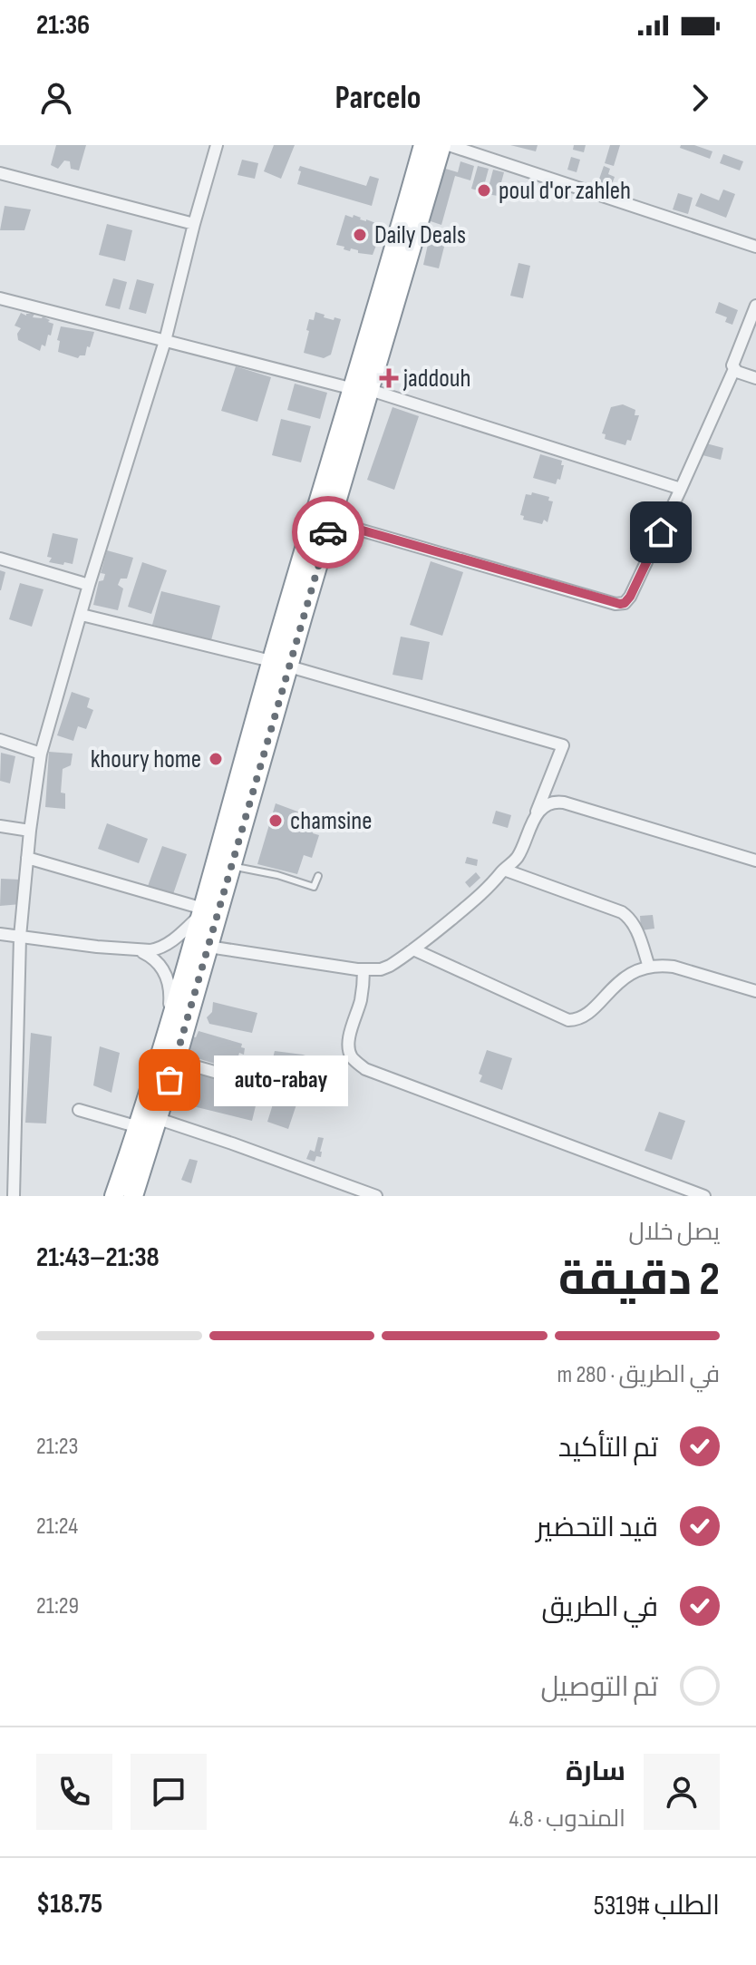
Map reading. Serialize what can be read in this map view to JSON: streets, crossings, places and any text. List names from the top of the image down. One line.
{"places":{"other":["poul d'or zahleh","Daily Deals","khoury home","chamsine","auto-rabay"],"health":["jaddouh"]},"page":{"status":"21:36","header":"Parcelo","bubble":"auto-rabay","heading":["2 دقيقة","يصل خلال","21:38–21:43"],"panel":["سارة","المندوب · 4.8","الطلب #5319","$18.75"],"bar":"في الطريق · 280 m","list":[["تم التأكيد","21:23"],["قيد التحضير","21:24"],["في الطريق","21:29"],"تم التوصيل"]}}
